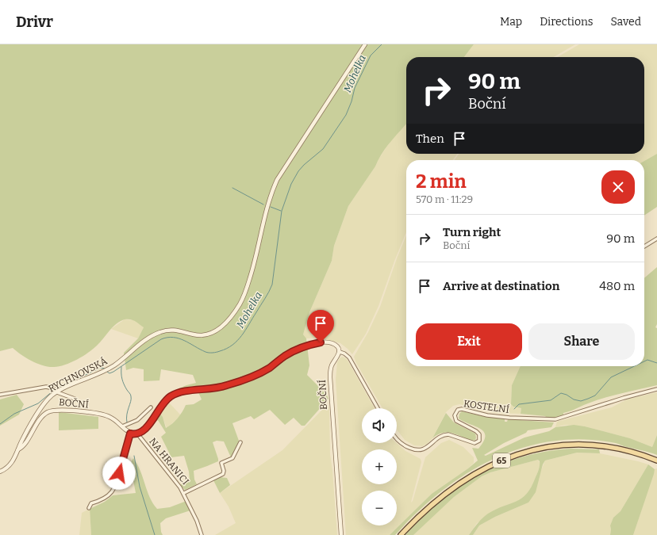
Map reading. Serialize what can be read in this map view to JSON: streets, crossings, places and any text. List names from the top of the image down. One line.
{"streets":{"main road":["65"],"street":["RYCHNOVSKÁ","BOČNÍ","KOSTELNÍ","NA HRANICI"]},"crossings":[["RYCHNOVSKÁ","BOČNÍ"]],"water":["Mohelka"],"page":{"header":"Drivr","nav":["Map","Directions","Saved"],"turn":["90 m","Boční"],"then":"Then","heading":["2 min","570 m · 11:29"],"list":[{"name":"Turn right","note":"Boční","value":"90 m"},{"name":"Arrive at destination","value":"480 m"}],"buttons":["Exit","Share"],"map_buttons":["+","−"]}}
